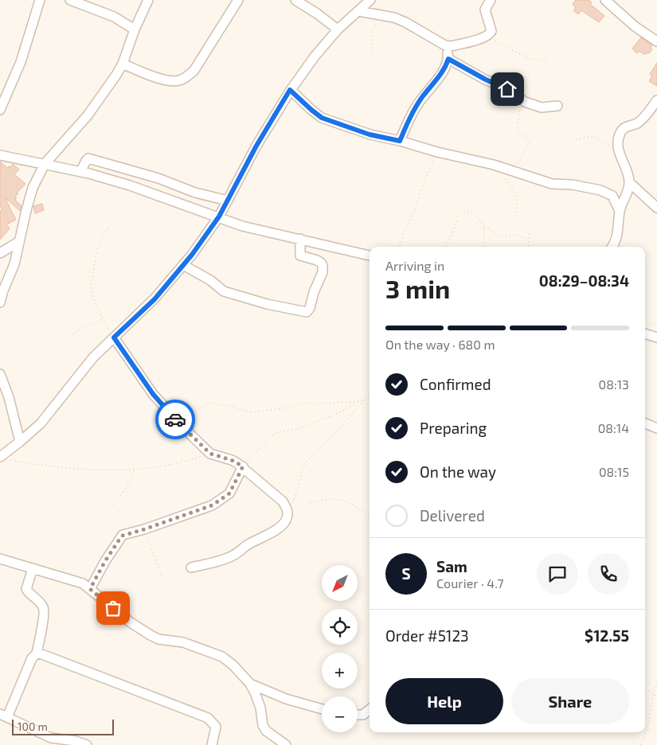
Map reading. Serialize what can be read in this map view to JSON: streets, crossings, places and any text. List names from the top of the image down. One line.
{"scale_bar":"100 m","north":"bottom left","page":{"heading":["3 min","Arriving in","08:29–08:34"],"panel":["Sam","Courier · 4.7","Order #5123","$12.55"],"bar":"On the way · 680 m","list":[["Confirmed","08:13"],["Preparing","08:14"],["On the way","08:15"],"Delivered"],"round":"S","map_buttons":["+","−"],"buttons":["Help","Share"],"scale":"100 m"}}
